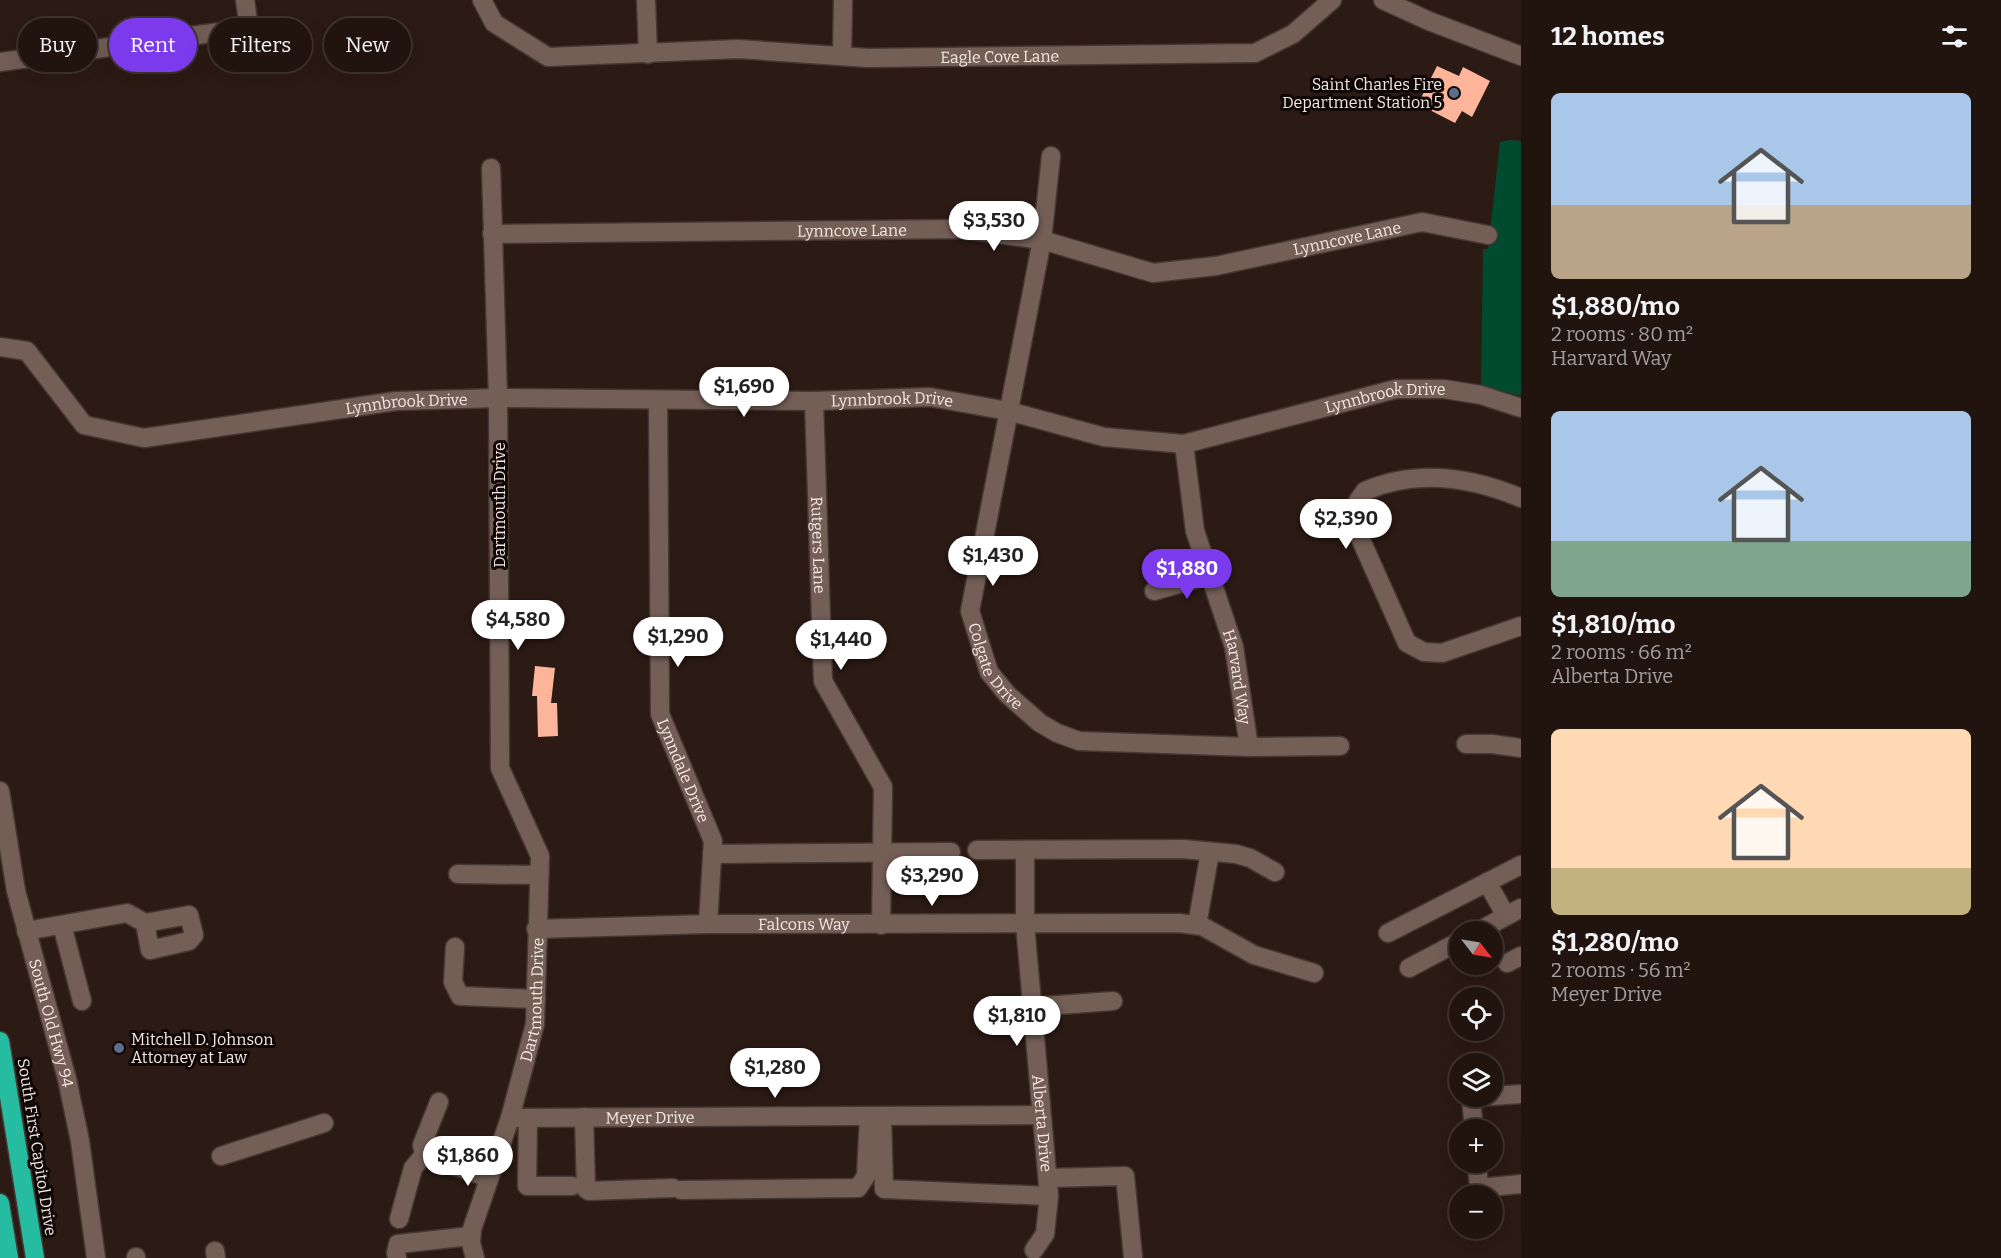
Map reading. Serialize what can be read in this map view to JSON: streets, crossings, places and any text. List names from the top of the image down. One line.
{"streets":{"highway":["South First Capitol Drive"],"street":["Eagle Cove Lane","Lynncove Lane","Lynnbrook Drive","Dartmouth Drive","Rutgers Lane","Colgate Drive","Harvard Way","Lynndale Drive","Falcons Way","South Old Hwy 94","Meyer Drive","Alberta Drive"]},"crossings":[["Lynncove Lane","Dartmouth Drive"],["Lynncove Lane","Colgate Drive"],["Lynnbrook Drive","Dartmouth Drive"],["Lynnbrook Drive","Rutgers Lane"],["Lynnbrook Drive","Colgate Drive"],["Lynnbrook Drive","Harvard Way"],["Lynnbrook Drive","Lynndale Drive"],["Dartmouth Drive","Falcons Way"],["Dartmouth Drive","Meyer Drive"],["Rutgers Lane","Falcons Way"],["Colgate Drive","Harvard Way"],["Lynndale Drive","Falcons Way"],["Falcons Way","Alberta Drive"],["Meyer Drive","Alberta Drive"]],"places":["Saint Charles Fire Department Station 5","Mitchell D. Johnson Attorney at Law"],"north":"bottom right","page":{"heading":"12 homes","chip":["Buy","Rent","Filters","New"],"list":[{"name":"$1,880/mo","note":"2 rooms · 80 m² · Harvard Way"},{"name":"$1,810/mo","note":"2 rooms · 66 m² · Alberta Drive"},{"name":"$1,280/mo","note":"2 rooms · 56 m² · Meyer Drive"}],"price":["$3,530","$1,690","$2,390","$1,430","$1,880","$4,580","$1,290","$1,440","$3,290","$1,810","$1,280","$1,860"],"map_buttons":["+","−"]}}
